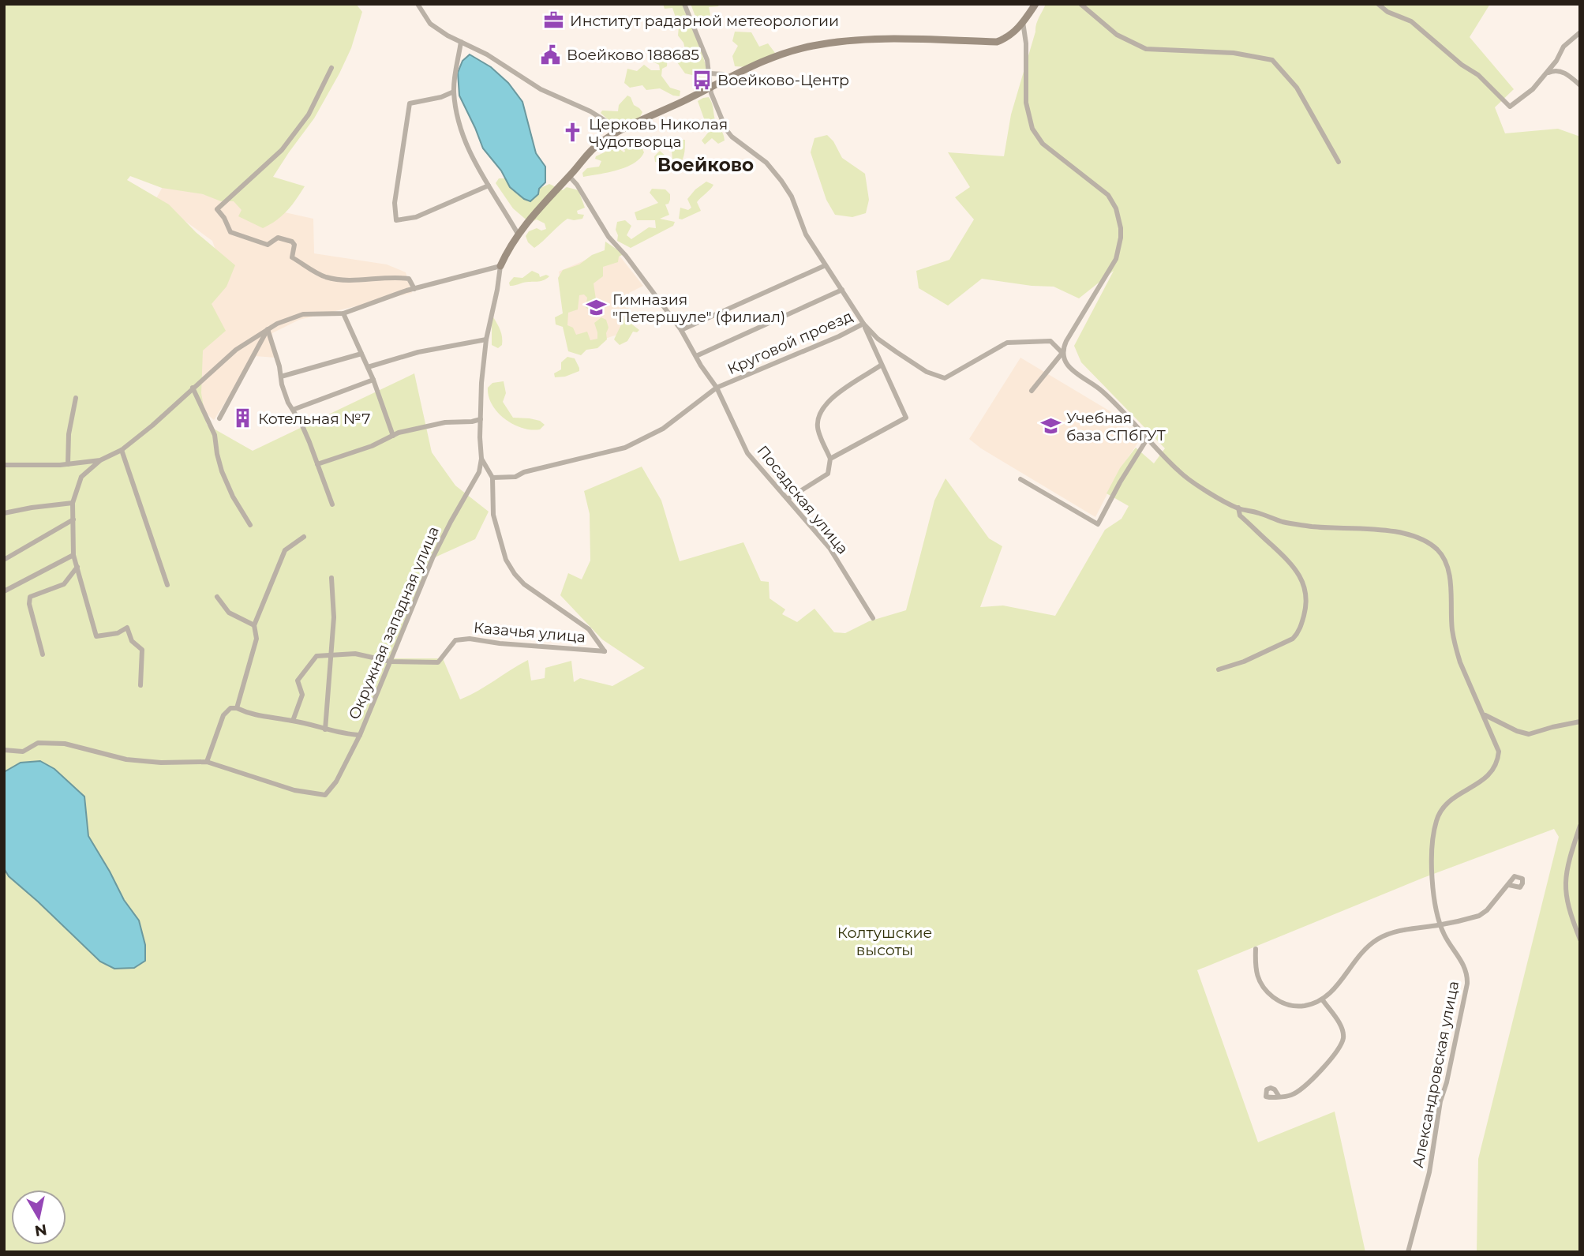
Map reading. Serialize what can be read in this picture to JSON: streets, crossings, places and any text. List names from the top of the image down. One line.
{"streets":{"street":["Круговой проезд","Посадская улица","Окружная западная улица","Казачья улица","Александровская улица"]},"crossings":[["Круговой проезд","Посадская улица"],["Круговой проезд","Казачья улица"],["Окружная западная улица","Казачья улица"]],"districts":["Воейково"],"parks":["Колтушские высоты"],"places":{"office":["Институт радарной метеорологии"],"public building":["Воейково 188685"],"bus stop":["Воейково-Центр"],"church":["Церковь Николая Чудотворца"],"school or university":["Гимназия \"Петершуле\" (филиал)","Учебная база СПбГУТ"],"building":["Котельная №7"]},"north":"bottom"}
